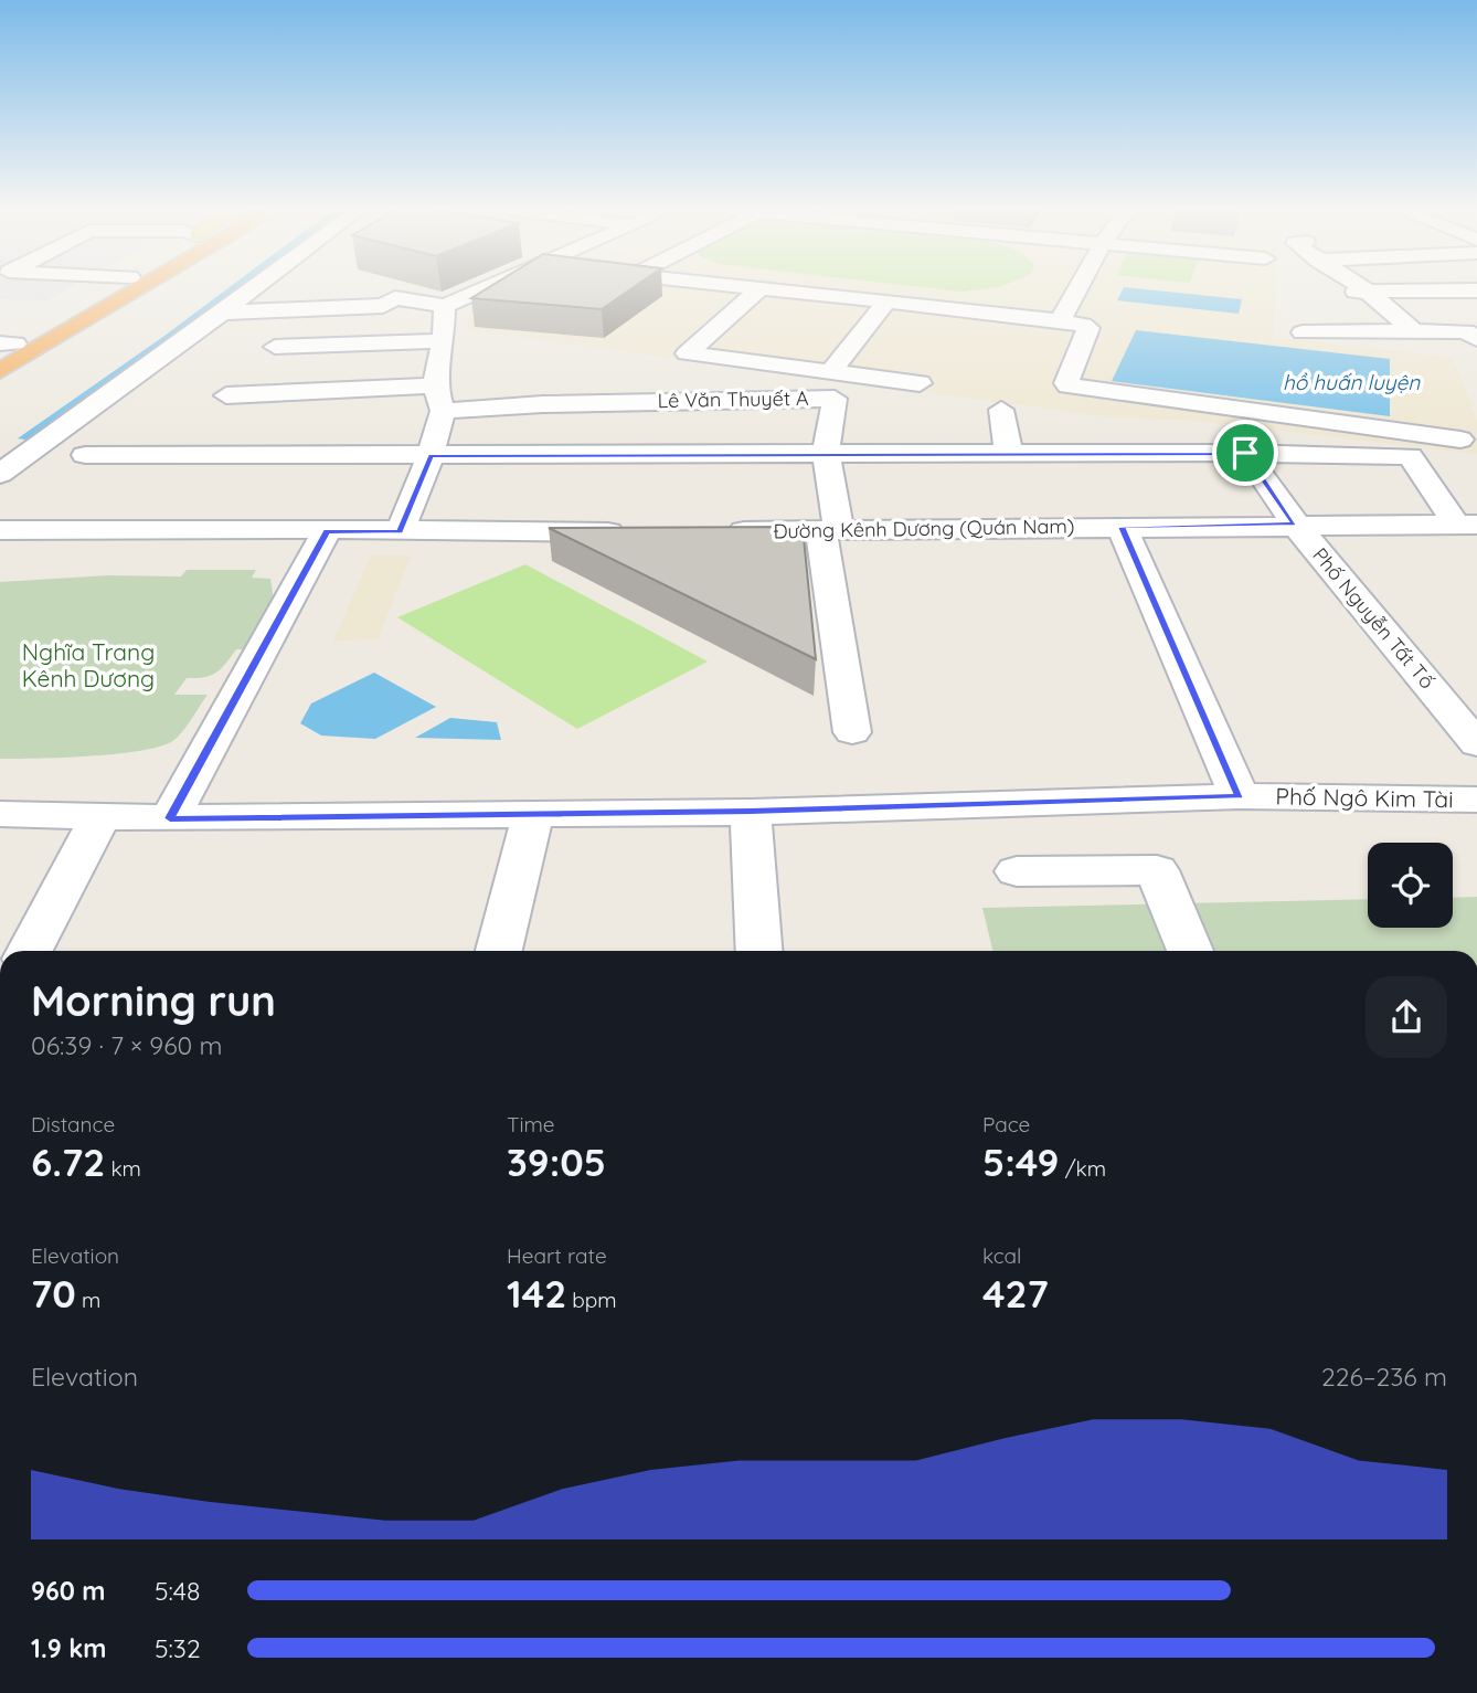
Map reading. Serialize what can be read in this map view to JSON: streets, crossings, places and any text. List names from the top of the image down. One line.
{"streets":{"street":["Lê Văn Thuyết A","Đường Kênh Dương (Quán Nam)","Phố Nguyễn Tất Tố","Phố Ngô Kim Tài"]},"crossings":[["Lê Văn Thuyết A","Đường Kênh Dương (Quán Nam)"],["Đường Kênh Dương (Quán Nam)","Phố Nguyễn Tất Tố"]],"water":["hồ huấn luyện"],"parks":["Nghĩa Trang Kênh Dương"],"page":{"heading":["Morning run","06:39 · 7 × 960 m"],"stats":[["Distance","6.72 km"],["Time","39:05"],["Pace","5:49 /km"],["Elevation","70 m"],["Heart rate","142 bpm"],["kcal","427"]],"chart":["Elevation","226–236 m"],"list":[{"name":"960 m","note":"5:48"},{"name":"1.9 km","note":"5:32"}]}}
